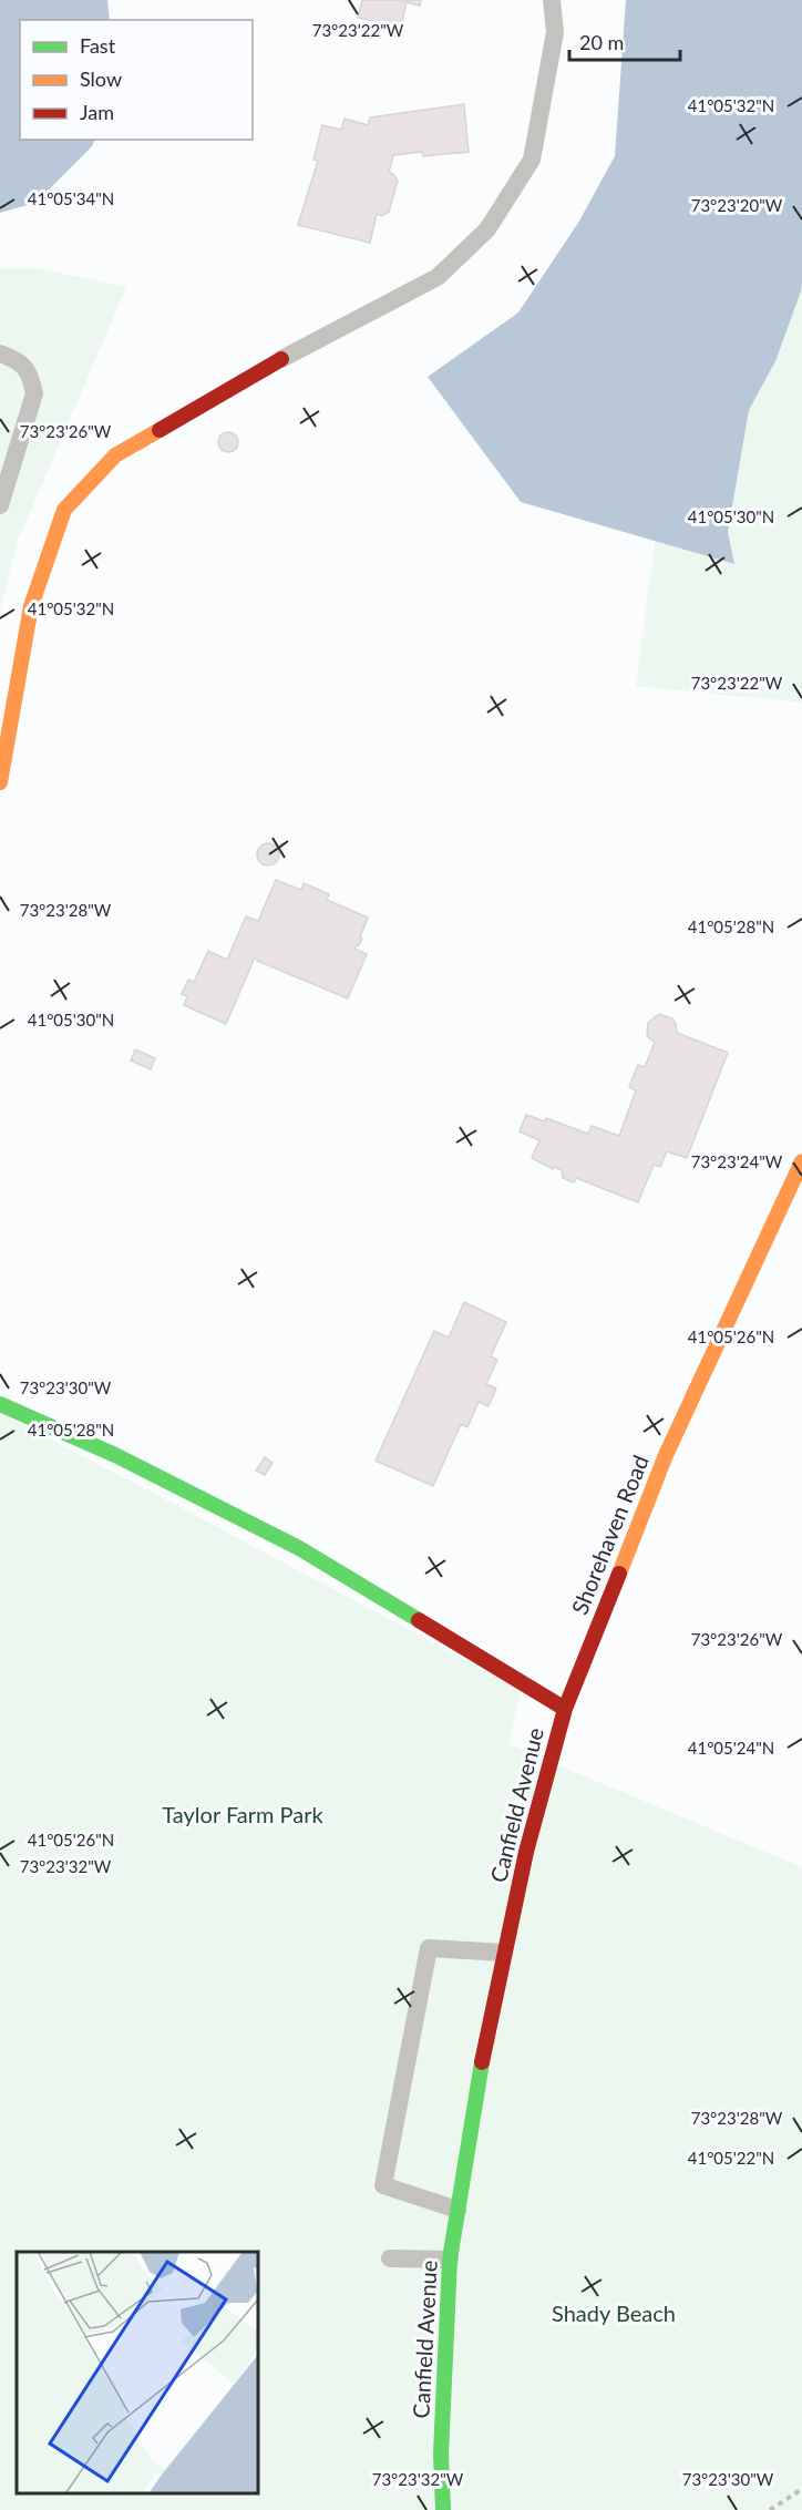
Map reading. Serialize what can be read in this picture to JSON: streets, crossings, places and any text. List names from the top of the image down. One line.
{"streets":{"street":["Shorehaven Road","Canfield Avenue"]},"crossings":[["Shorehaven Road","Canfield Avenue"]],"parks":["Taylor Farm Park","Shady Beach"],"legend":["Fast","Slow","Jam"],"scale_bar":"20 m","coordinates":["73°23'22\"W","41°05'32\"N","41°05'34\"N","73°23'20\"W","73°23'26\"W","41°05'30\"N","73°23'28\"W","41°05'28\"N","73°23'24\"W","41°05'26\"N","73°23'30\"W","41°05'24\"N","73°23'32\"W","41°05'22\"N"]}
